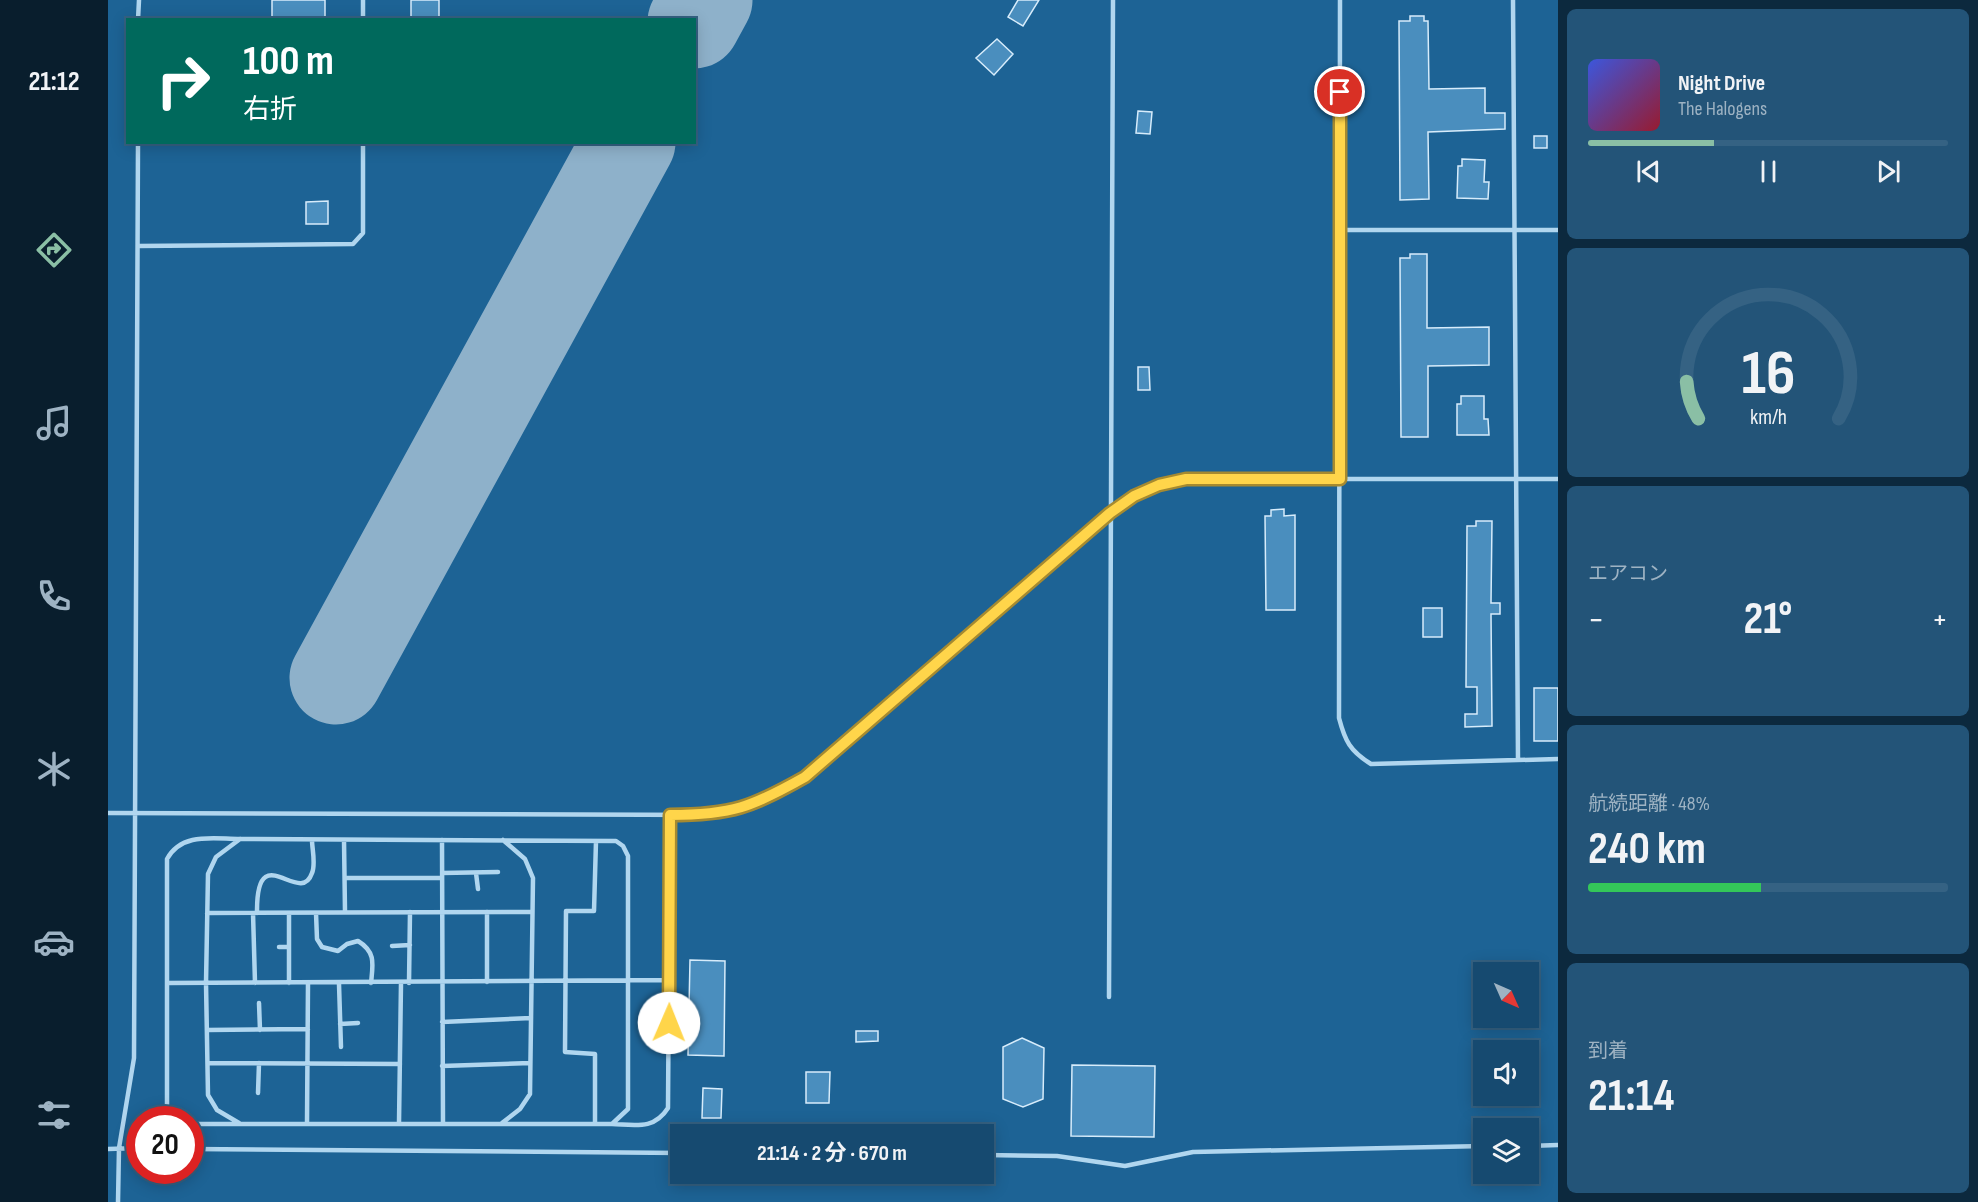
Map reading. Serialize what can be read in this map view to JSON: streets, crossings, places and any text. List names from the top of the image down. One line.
{"north":"bottom right","page":{"tabs":"21:12","turn":["100 m","右折"],"song":["Night Drive","The Halogens"],"tile":["エアコン",["航続距離 · 48%","240 km"],["到着","21:14"]],"heat":["−","21°","+"],"limit":"20","trip":"21:14 · 2 分 · 670 m","gauge":["16","km/h"]}}
